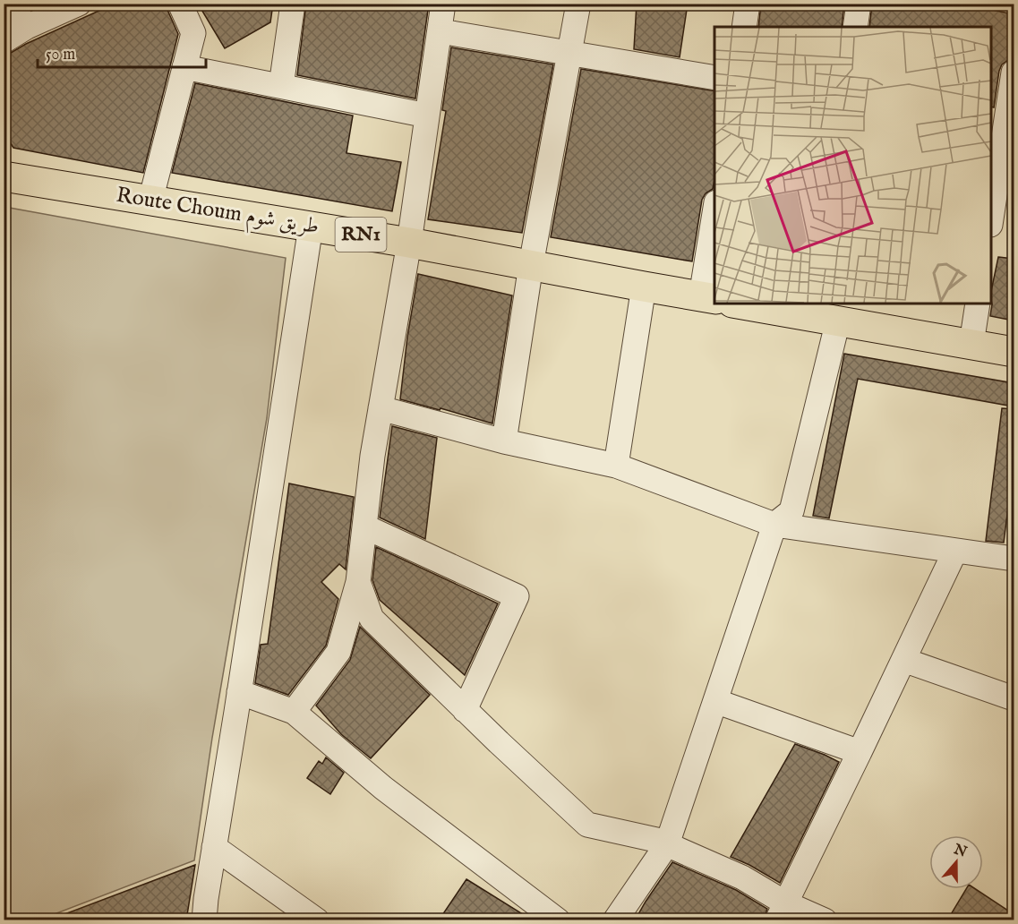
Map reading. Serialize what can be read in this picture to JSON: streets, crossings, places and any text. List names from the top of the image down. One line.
{"streets":{"highway":["Route Choum طريق شوم","RN1"]},"scale_bar":"50 m","north":"top"}
